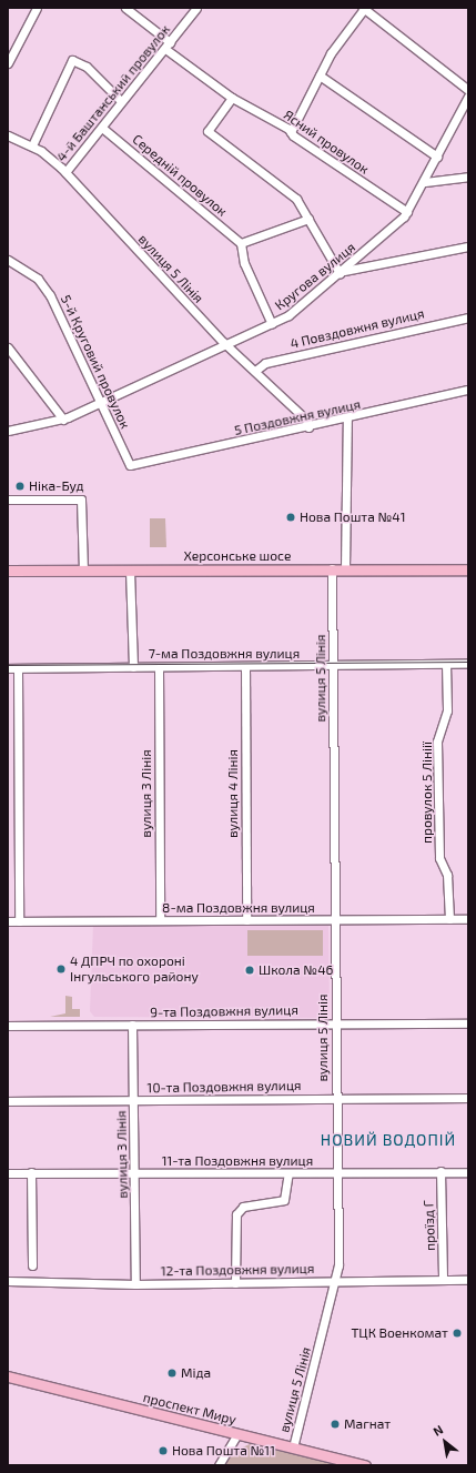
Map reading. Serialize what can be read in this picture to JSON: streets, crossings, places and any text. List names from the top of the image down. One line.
{"streets":{"main road":["Херсонське шосе","проспект Миру"],"street":["4-й Баштанський провулок","Ясний провулок","Середній провулок","вулиця 5 Лінія","Кругова вулиця","4 Повздовжня вулиця","5-й Круговий провулок","5 Поздовжня вулиця","7-ма Поздовжня вулиця","провулок 5 Лініії","вулиця 3 Лінія","вулиця 4 Лінія","8-ма Поздовжня вулиця","9-та Поздовжня вулиця","10-та Поздовжня вулиця","11-та Поздовжня вулиця","проїзд Г","12-та Поздовжня вулиця"]},"crossings":[["4-й Баштанський провулок","Ясний провулок"],["4-й Баштанський провулок","Середній провулок"],["4-й Баштанський провулок","вулиця 5 Лінія"],["Ясний провулок","Кругова вулиця"],["вулиця 5 Лінія","Кругова вулиця"],["вулиця 5 Лінія","4 Повздовжня вулиця"],["вулиця 5 Лінія","5 Поздовжня вулиця"],["вулиця 5 Лінія","Херсонське шосе"],["вулиця 5 Лінія","7-ма Поздовжня вулиця"],["вулиця 5 Лінія","8-ма Поздовжня вулиця"],["вулиця 5 Лінія","9-та Поздовжня вулиця"],["вулиця 5 Лінія","10-та Поздовжня вулиця"],["вулиця 5 Лінія","11-та Поздовжня вулиця"],["вулиця 5 Лінія","12-та Поздовжня вулиця"],["вулиця 5 Лінія","проспект Миру"],["Кругова вулиця","5-й Круговий провулок"],["5-й Круговий провулок","5 Поздовжня вулиця"],["7-ма Поздовжня вулиця","провулок 5 Лініії"],["7-ма Поздовжня вулиця","вулиця 3 Лінія"],["7-ма Поздовжня вулиця","вулиця 4 Лінія"],["провулок 5 Лініії","8-ма Поздовжня вулиця"],["вулиця 3 Лінія","8-ма Поздовжня вулиця"],["вулиця 3 Лінія","9-та Поздовжня вулиця"],["вулиця 3 Лінія","10-та Поздовжня вулиця"],["вулиця 3 Лінія","11-та Поздовжня вулиця"],["вулиця 3 Лінія","12-та Поздовжня вулиця"],["вулиця 4 Лінія","8-ма Поздовжня вулиця"],["11-та Поздовжня вулиця","проїзд Г"],["проїзд Г","12-та Поздовжня вулиця"]],"districts":["НОВИЙ ВОДОПІЙ"],"places":["Ніка-Буд","Нова Пошта №41","4 ДПРЧ по охороні Інгульського району","Школа №46","ТЦК Военкомат","Міда","Магнат","Нова Пошта №11"],"north":"top left"}
